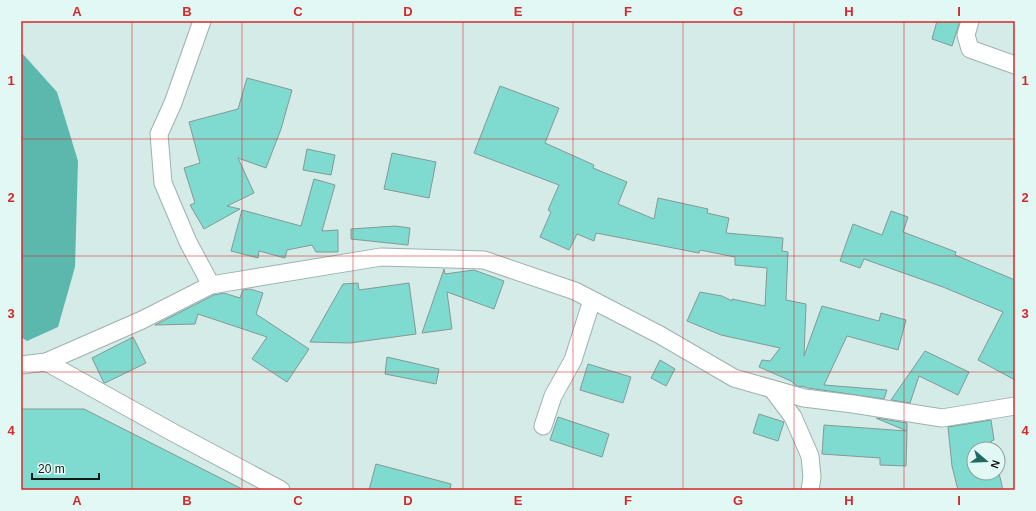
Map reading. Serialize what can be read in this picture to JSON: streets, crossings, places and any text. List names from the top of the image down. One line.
{"scale_bar":"20 m","north":"right","grid":{"columns":["A","B","C","D","E","F","G","H","I"],"rows":["1","2","3","4"]}}
